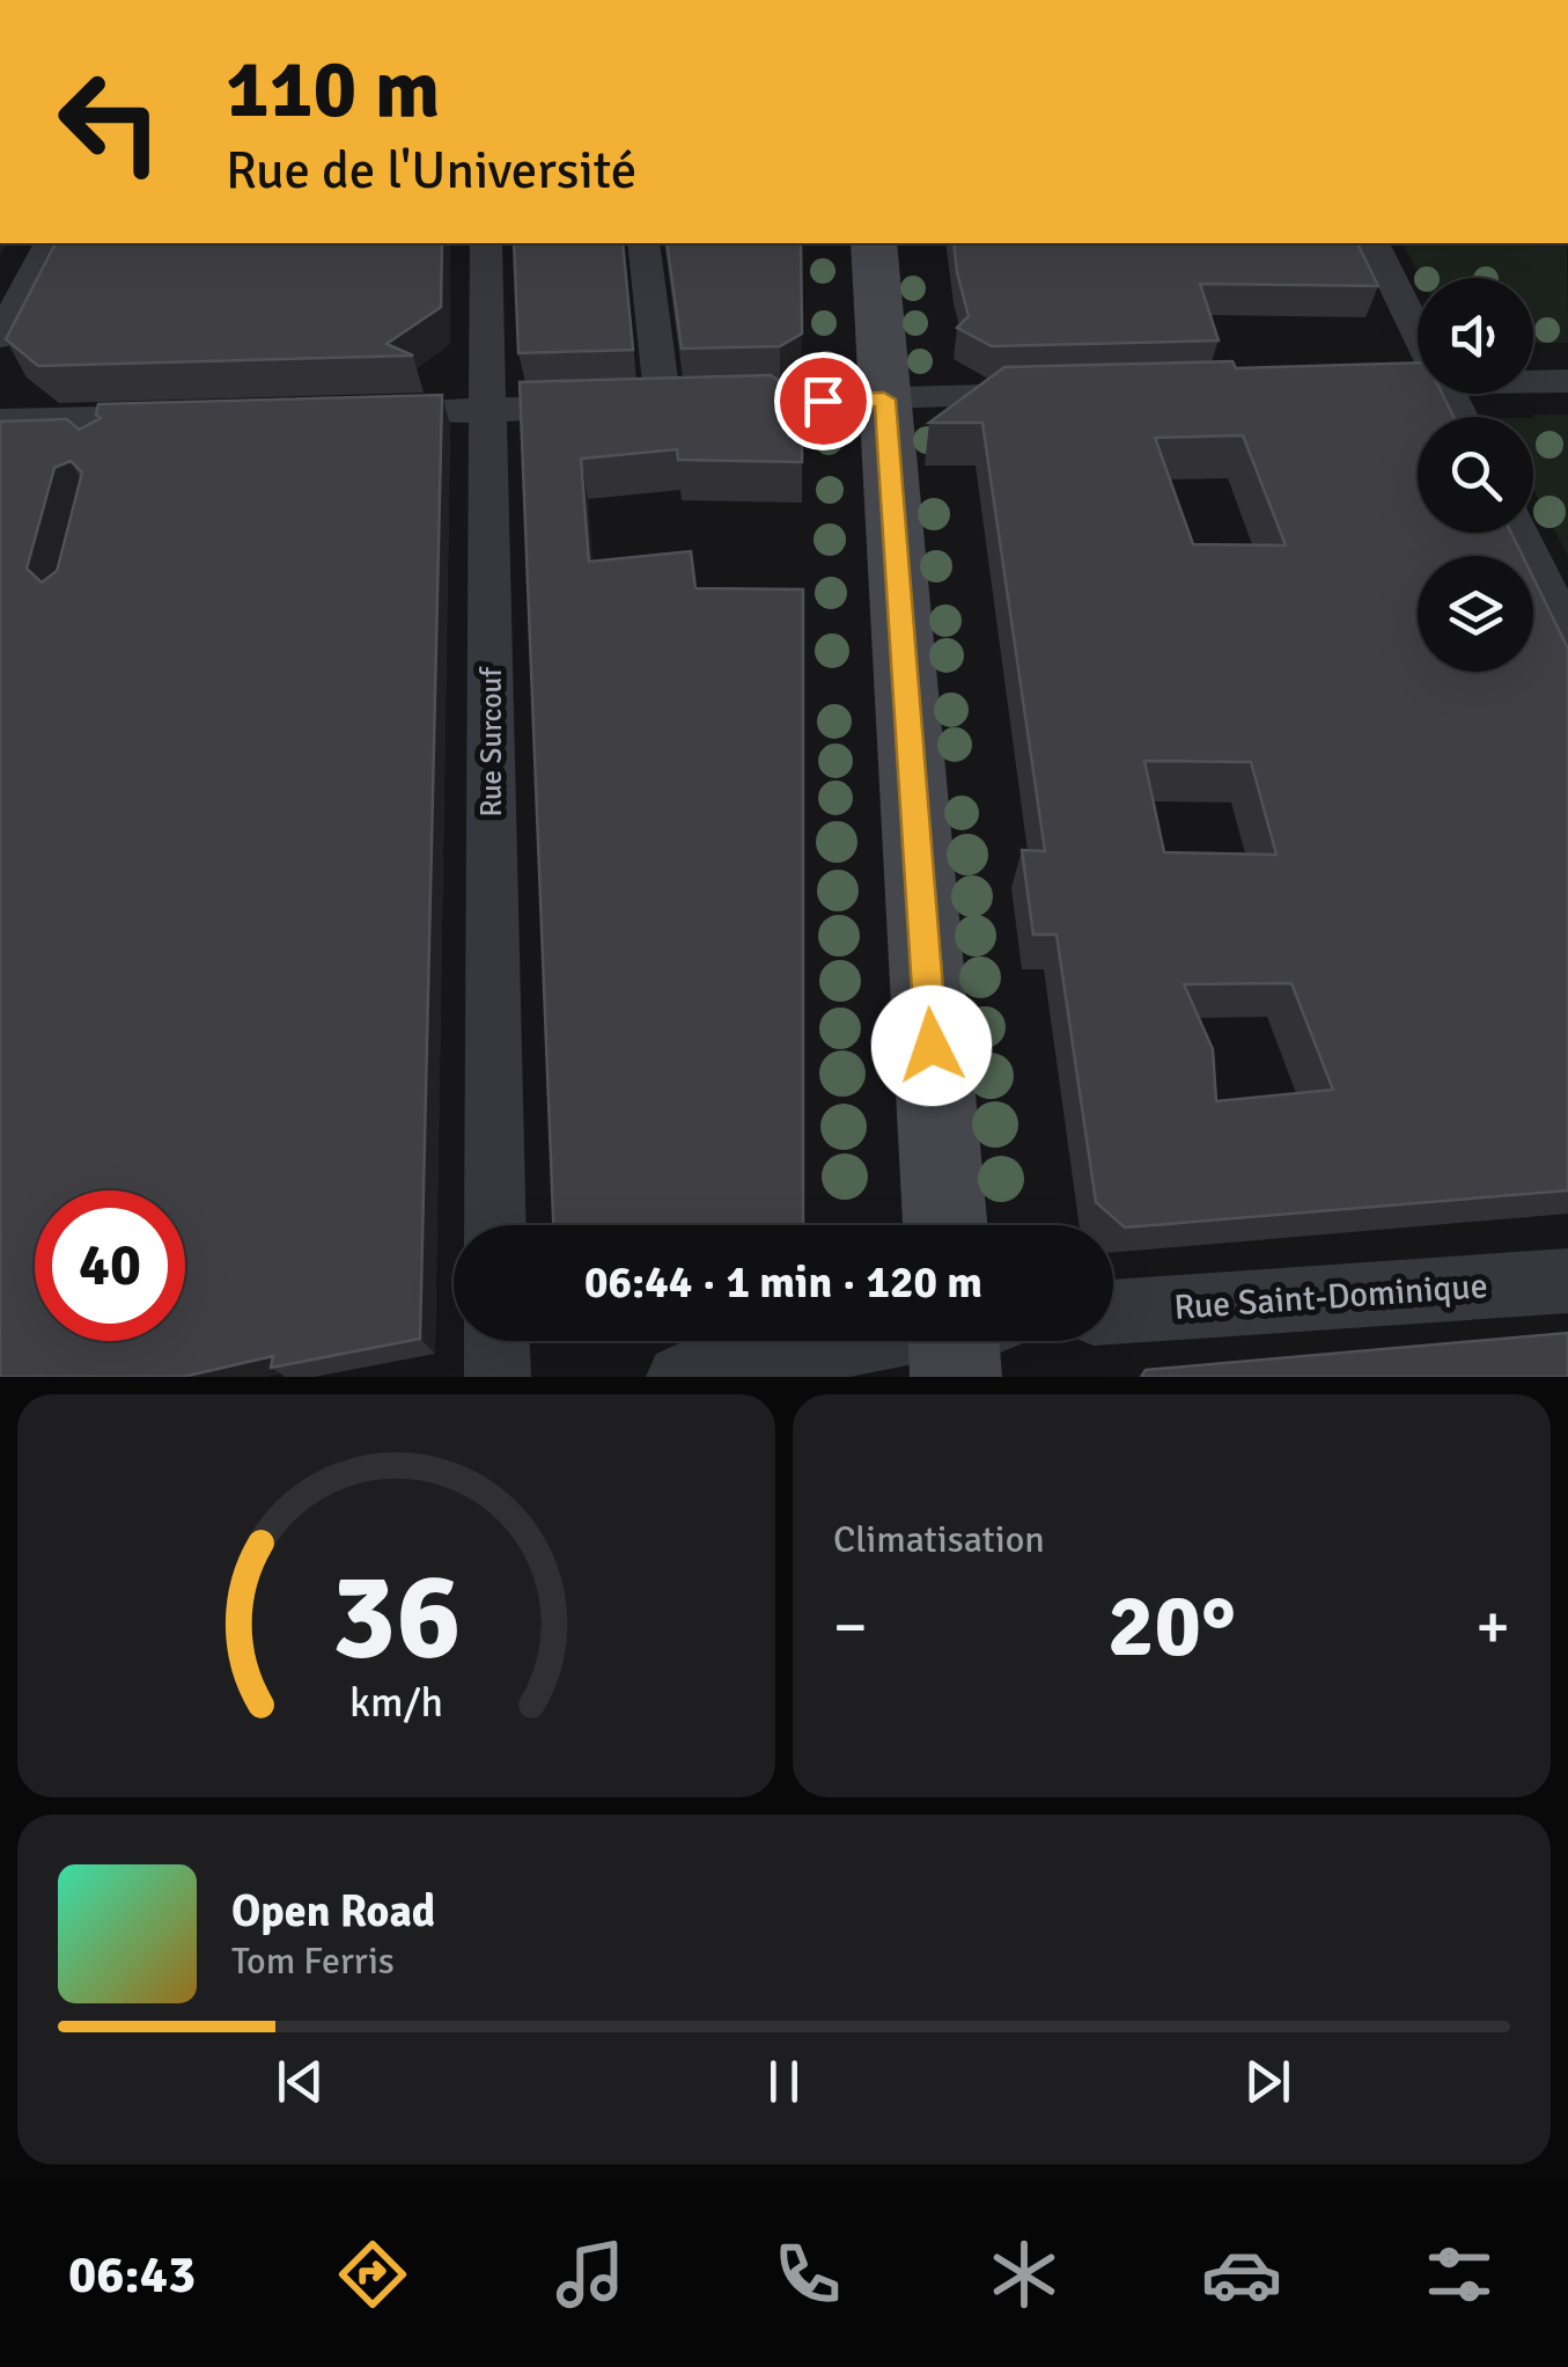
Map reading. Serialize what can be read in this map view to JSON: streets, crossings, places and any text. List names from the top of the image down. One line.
{"streets":{"street":["Rue Surcouf","Rue Saint-Dominique"]},"page":{"turn":["110 m","Rue de l'Université"],"limit":"40","trip":"06:44 · 1 min · 120 m","tile":"Climatisation","heat":["−","20°","+"],"song":["Open Road","Tom Ferris"],"tabs":"06:43","gauge":["36","km/h"]}}
